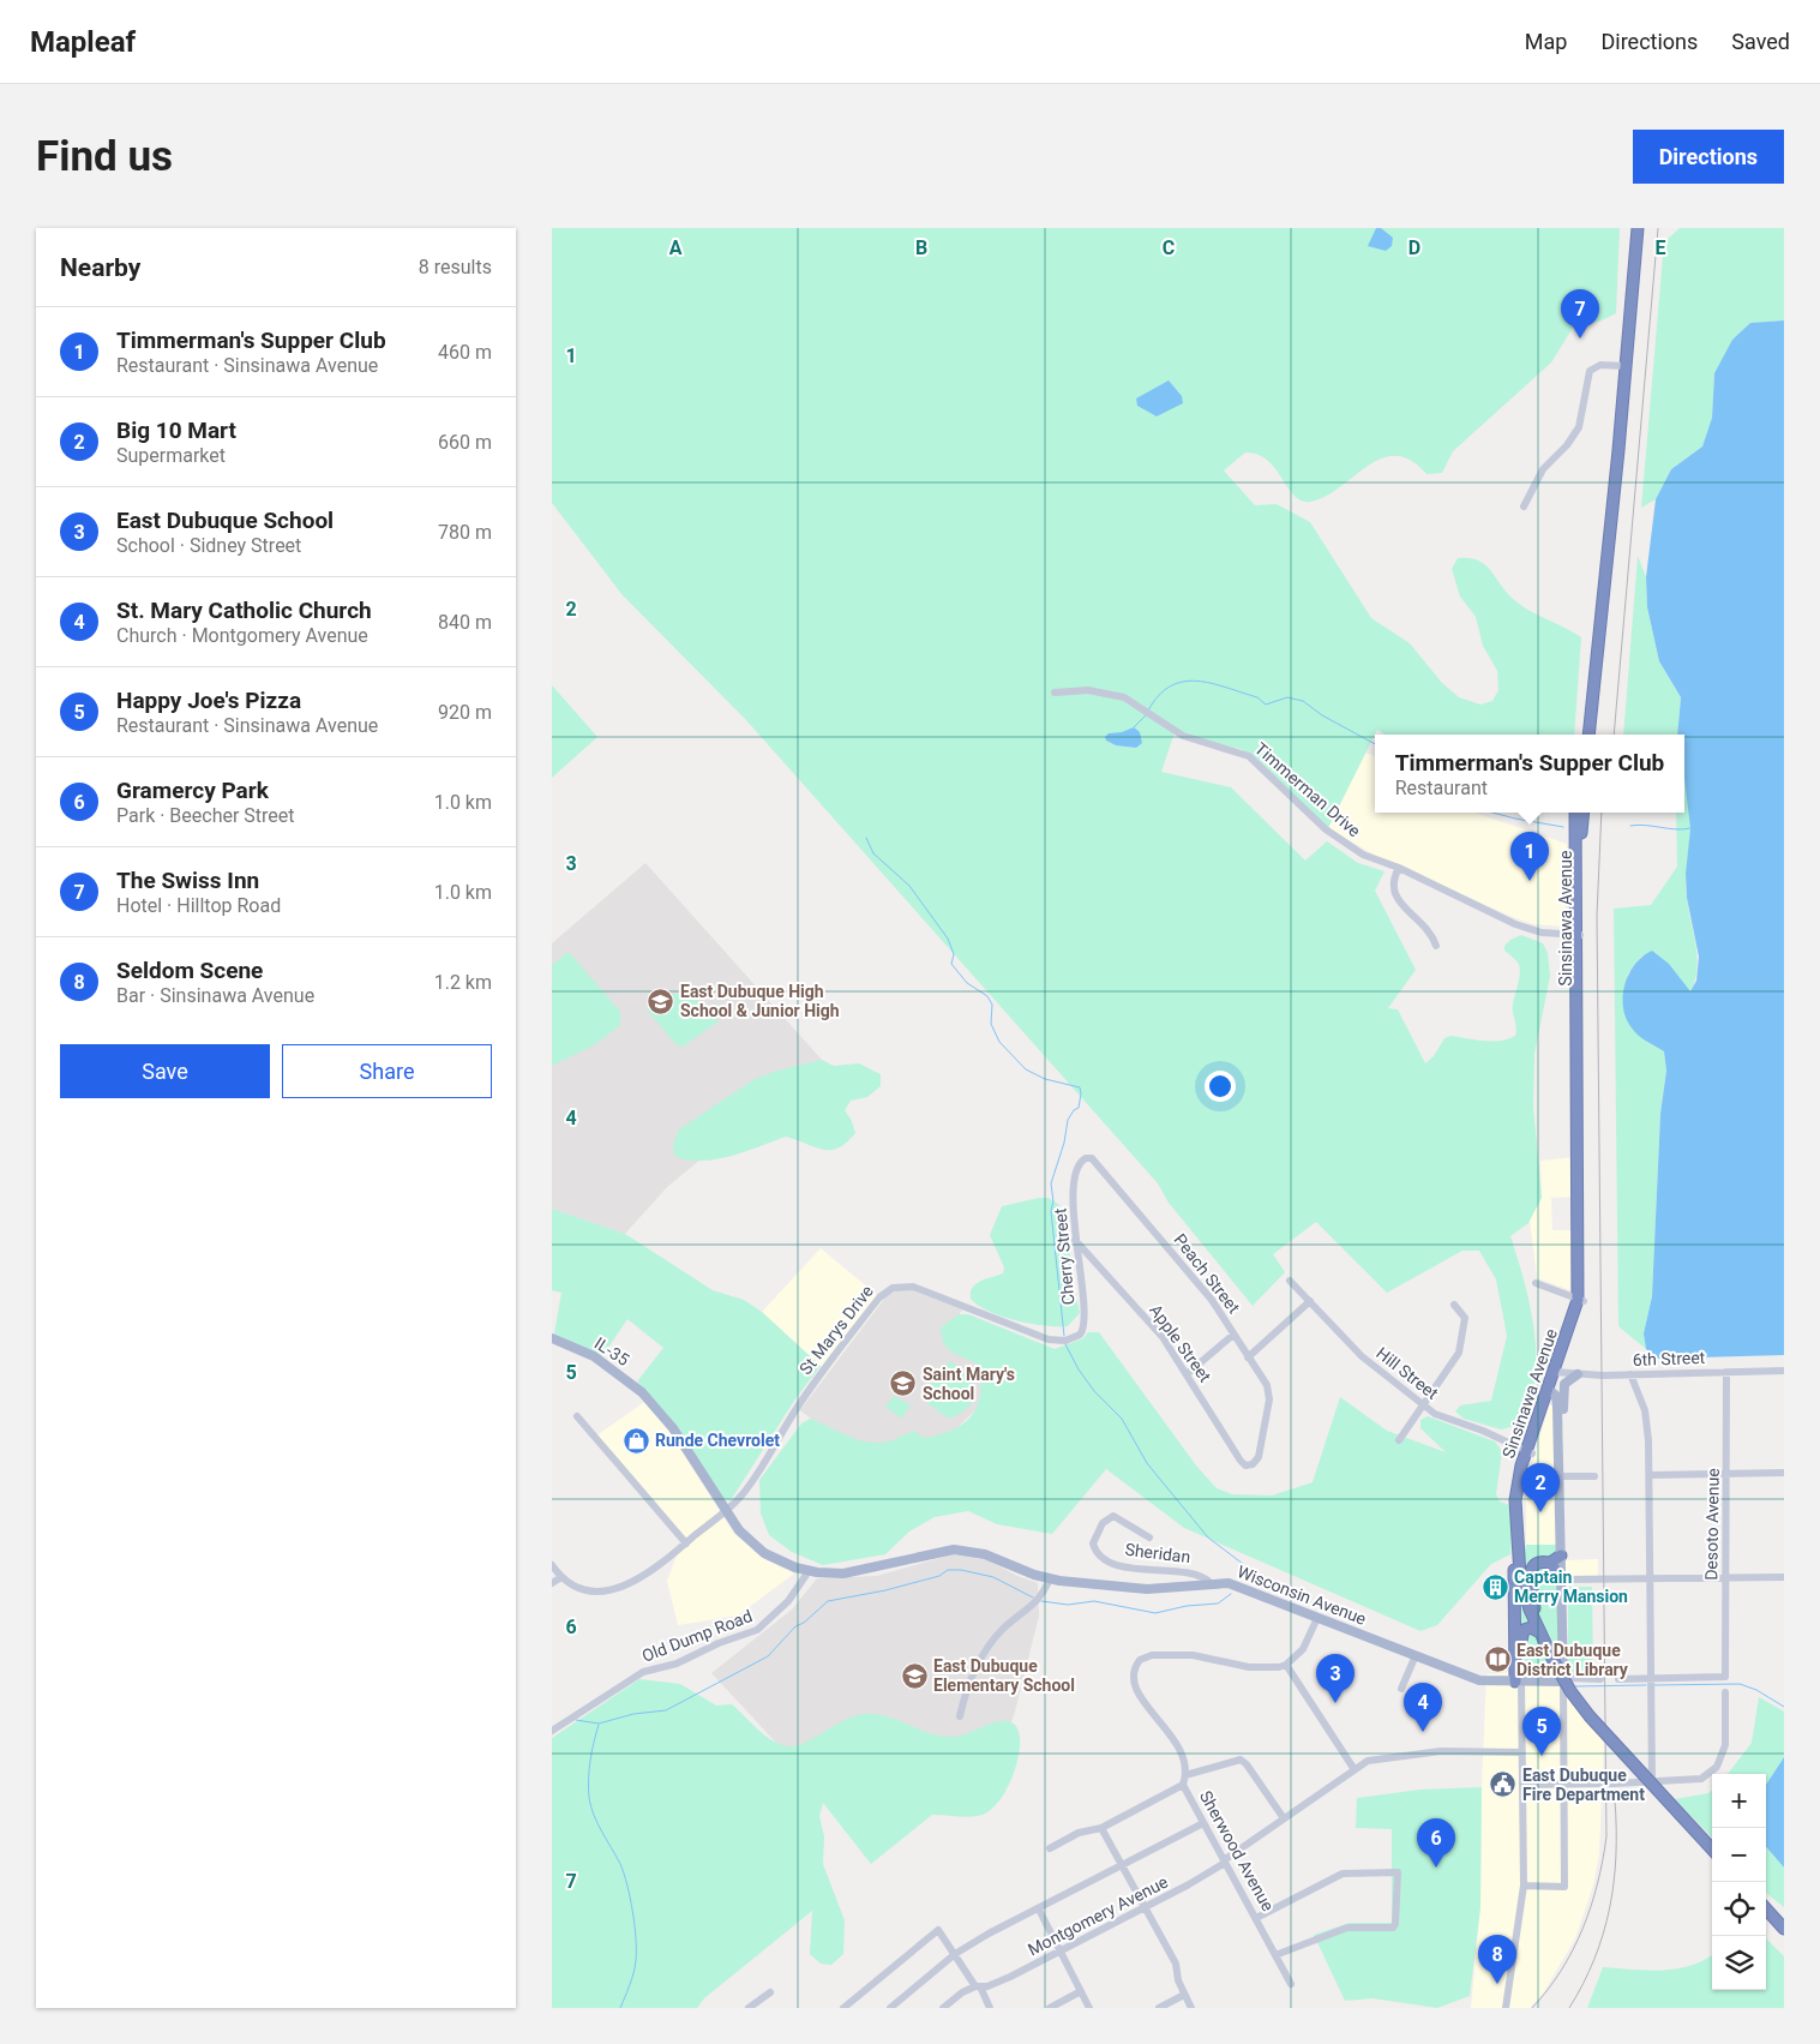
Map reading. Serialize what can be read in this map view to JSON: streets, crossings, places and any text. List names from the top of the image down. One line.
{"streets":{"highway":["Sinsinawa Avenue"],"main road":["IL-35","Wisconsin Avenue"],"street":["Timmerman Drive","Cherry Street","Peach Street","St Marys Drive","Apple Street","6th Street","Hill Street","Desoto Avenue","Sheridan","Old Dump Road","Sherwood Avenue","Montgomery Avenue"]},"crossings":[["Timmerman Drive","Sinsinawa Avenue"],["Sinsinawa Avenue","6th Street"],["Sinsinawa Avenue","Hill Street"],["Cherry Street","Peach Street"],["Cherry Street","St Marys Drive"],["Cherry Street","Apple Street"],["Peach Street","Apple Street"],["St Marys Drive","Wisconsin Avenue"],["IL-35","Wisconsin Avenue"],["6th Street","Desoto Avenue"],["Sheridan","Wisconsin Avenue"],["Wisconsin Avenue","Old Dump Road"],["Sherwood Avenue","Montgomery Avenue"]],"places":{"school or university":["East Dubuque High School & Junior High","Saint Mary's School","East Dubuque Elementary School"],"shop":["Runde Chevrolet"],"building":["Captain Merry Mansion"],"library":["East Dubuque District Library"],"public building":["East Dubuque Fire Department"]},"page":{"header":"Mapleaf","nav":["Map","Directions","Saved"],"buttons":["Directions",["Save","Share"]],"title":"Find us","heading":["Nearby","8 results"],"pins":["7","1","2","3","4","5","6","8"],"list":[{"mark":"1","name":"Timmerman's Supper Club","note":"Restaurant · Sinsinawa Avenue","value":"460 m"},{"mark":"2","name":"Big 10 Mart","note":"Supermarket","value":"660 m"},{"mark":"3","name":"East Dubuque School","note":"School · Sidney Street","value":"780 m"},{"mark":"4","name":"St. Mary Catholic Church","note":"Church · Montgomery Avenue","value":"840 m"},{"mark":"5","name":"Happy Joe's Pizza","note":"Restaurant · Sinsinawa Avenue","value":"920 m"},{"mark":"6","name":"Gramercy Park","note":"Park · Beecher Street","value":"1.0 km"},{"mark":"7","name":"The Swiss Inn","note":"Hotel · Hilltop Road","value":"1.0 km"},{"mark":"8","name":"Seldom Scene","note":"Bar · Sinsinawa Avenue","value":"1.2 km"}],"popup":["Timmerman's Supper Club","Restaurant"],"map_buttons":["+","−"]},"grid":{"columns":["A","B","C","D","E"],"rows":["1","2","3","4","5","6","7"]}}
